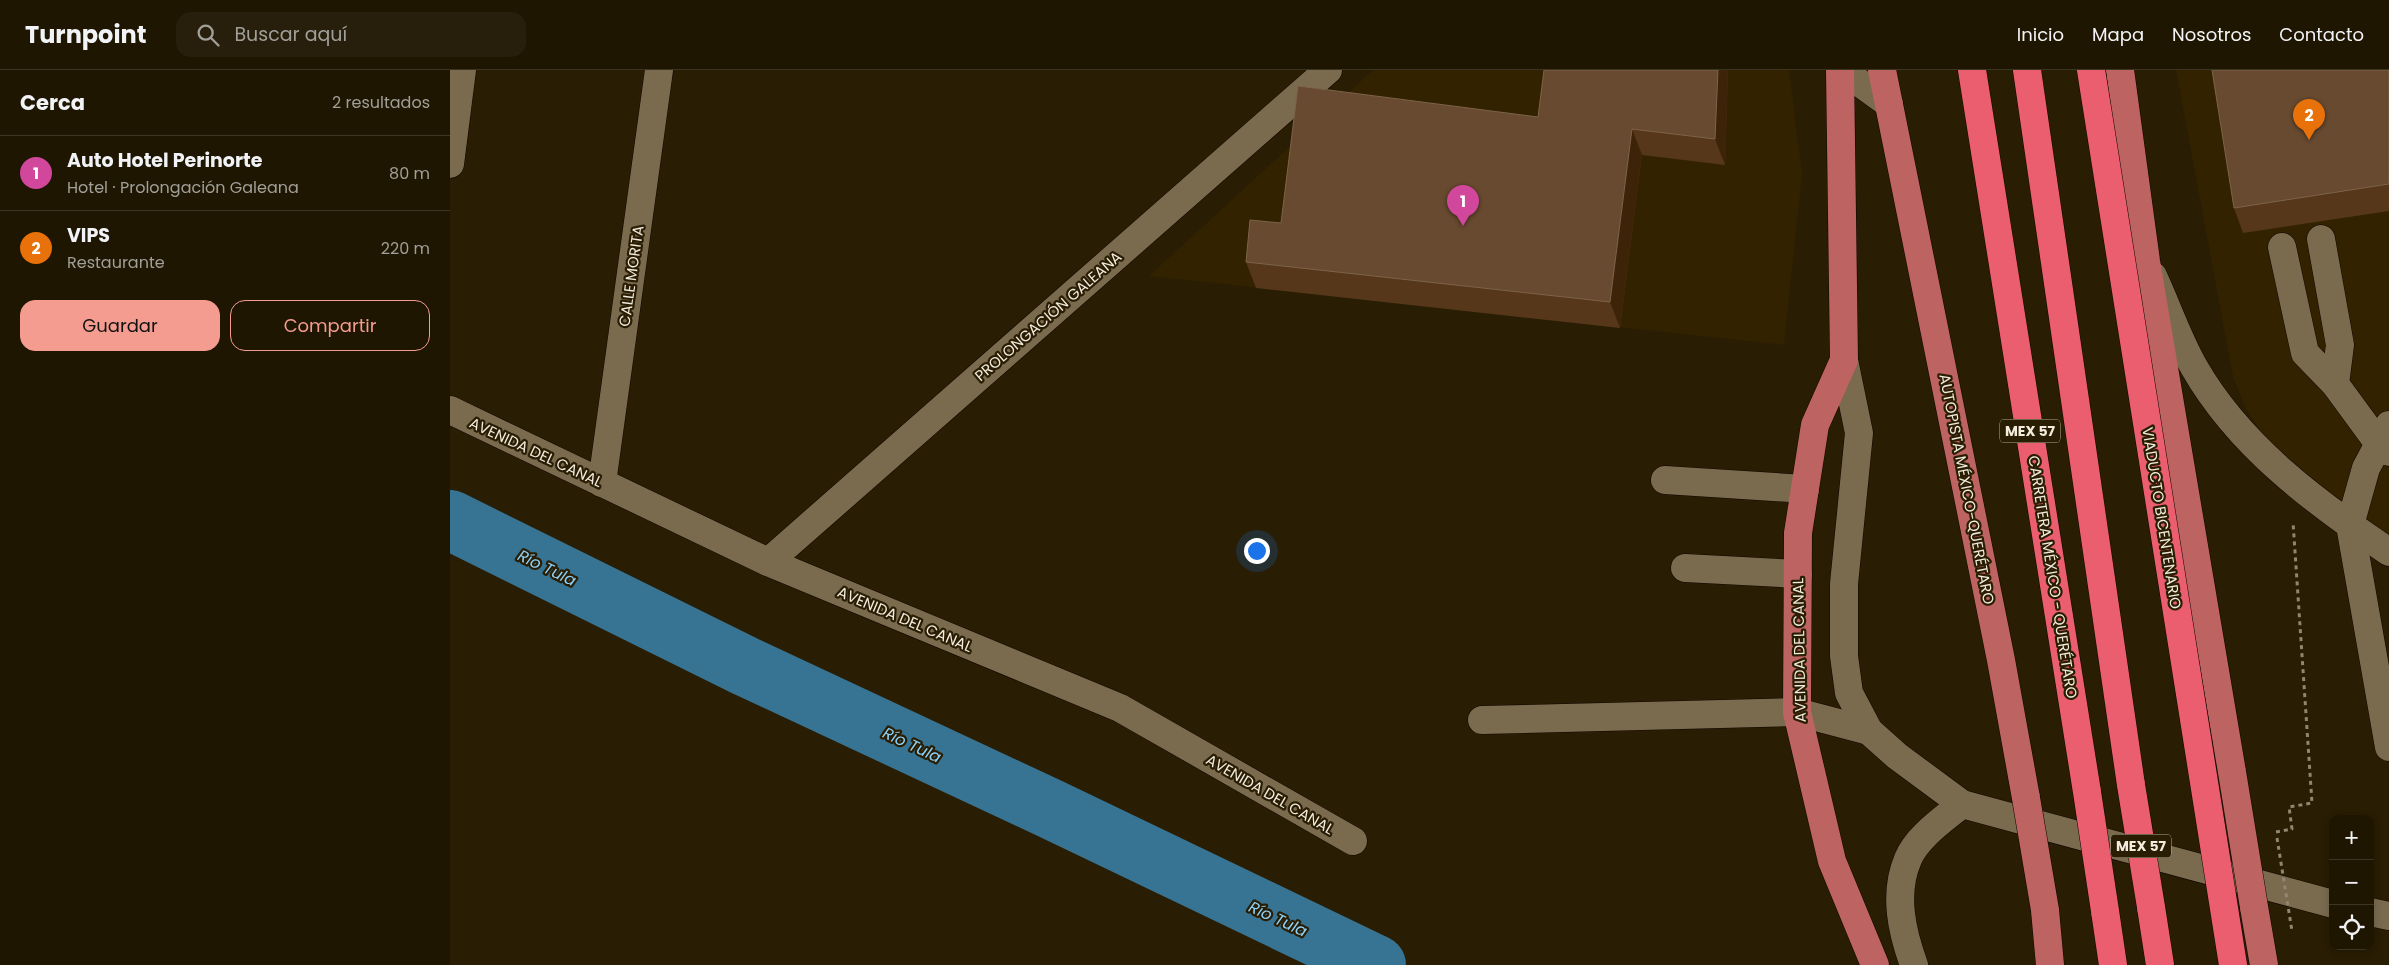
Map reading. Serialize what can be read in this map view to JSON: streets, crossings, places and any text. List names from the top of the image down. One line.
{"streets":{"highway":["MEX 57","VIADUCTO BICENTENARIO","CARRETERA MÉXICO - QUERÉTARO"],"main road":["AVENIDA DEL CANAL","AUTOPISTA MÉXICO-QUERÉTARO"],"street":["CALLE MORITA","PROLONGACIÓN GALEANA"]},"crossings":[["CALLE MORITA","AVENIDA DEL CANAL"],["PROLONGACIÓN GALEANA","AVENIDA DEL CANAL"]],"water":["Río Tula"],"page":{"header":"Turnpoint","search":"Buscar aquí","nav":["Inicio","Mapa","Nosotros","Contacto"],"heading":["Cerca","2 resultados"],"pins":["2","1"],"list":[{"mark":"1","name":"Auto Hotel Perinorte","note":"Hotel · Prolongación Galeana","value":"80 m"},{"mark":"2","name":"VIPS","note":"Restaurante","value":"220 m"}],"buttons":["Guardar","Compartir"],"map_buttons":["+","−"]}}
